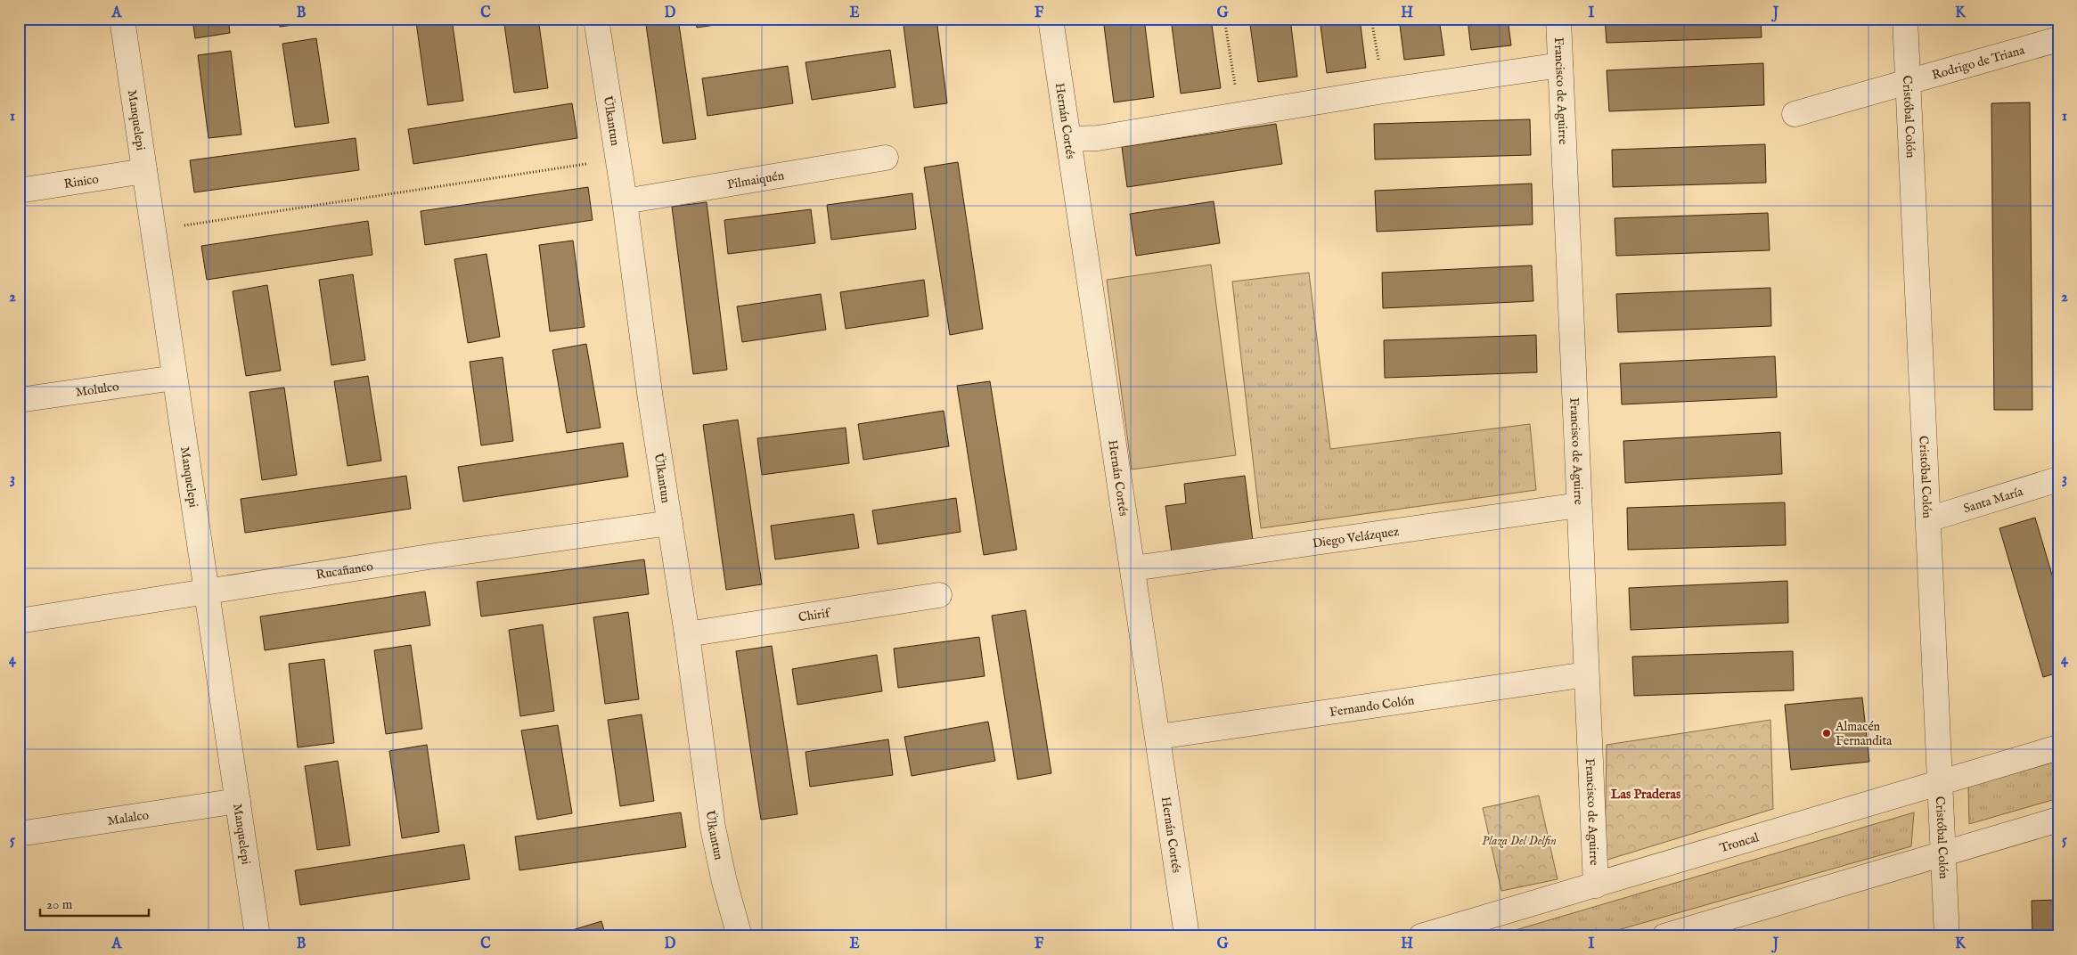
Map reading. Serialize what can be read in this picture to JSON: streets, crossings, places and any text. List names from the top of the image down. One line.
{"streets":{"street":["Rodrigo de Triana","Francisco de Aguirre","Cristóbal Colón","Manquelepi","Hernán Cortés","Ülkantun","Pilmaiquén","Rinico","Molulco","Santa María","Diego Velázquez","Rucañanco","Chirif","Fernando Colón","Malalco","Troncal"]},"crossings":[["Rodrigo de Triana","Cristóbal Colón"],["Francisco de Aguirre","Diego Velázquez"],["Francisco de Aguirre","Fernando Colón"],["Francisco de Aguirre","Troncal"],["Cristóbal Colón","Santa María"],["Cristóbal Colón","Troncal"],["Manquelepi","Rinico"],["Manquelepi","Molulco"],["Manquelepi","Rucañanco"],["Manquelepi","Malalco"],["Hernán Cortés","Diego Velázquez"],["Hernán Cortés","Fernando Colón"],["Ülkantun","Pilmaiquén"],["Ülkantun","Rucañanco"],["Ülkantun","Chirif"]],"districts":["Las Praderas"],"parks":["Plaza Del Delfin"],"places":["Almacén Fernandita"],"scale_bar":"20 m","grid":{"columns":["A","B","C","D","E","F","G","H","I","J","K"],"rows":["1","2","3","4","5"]}}
